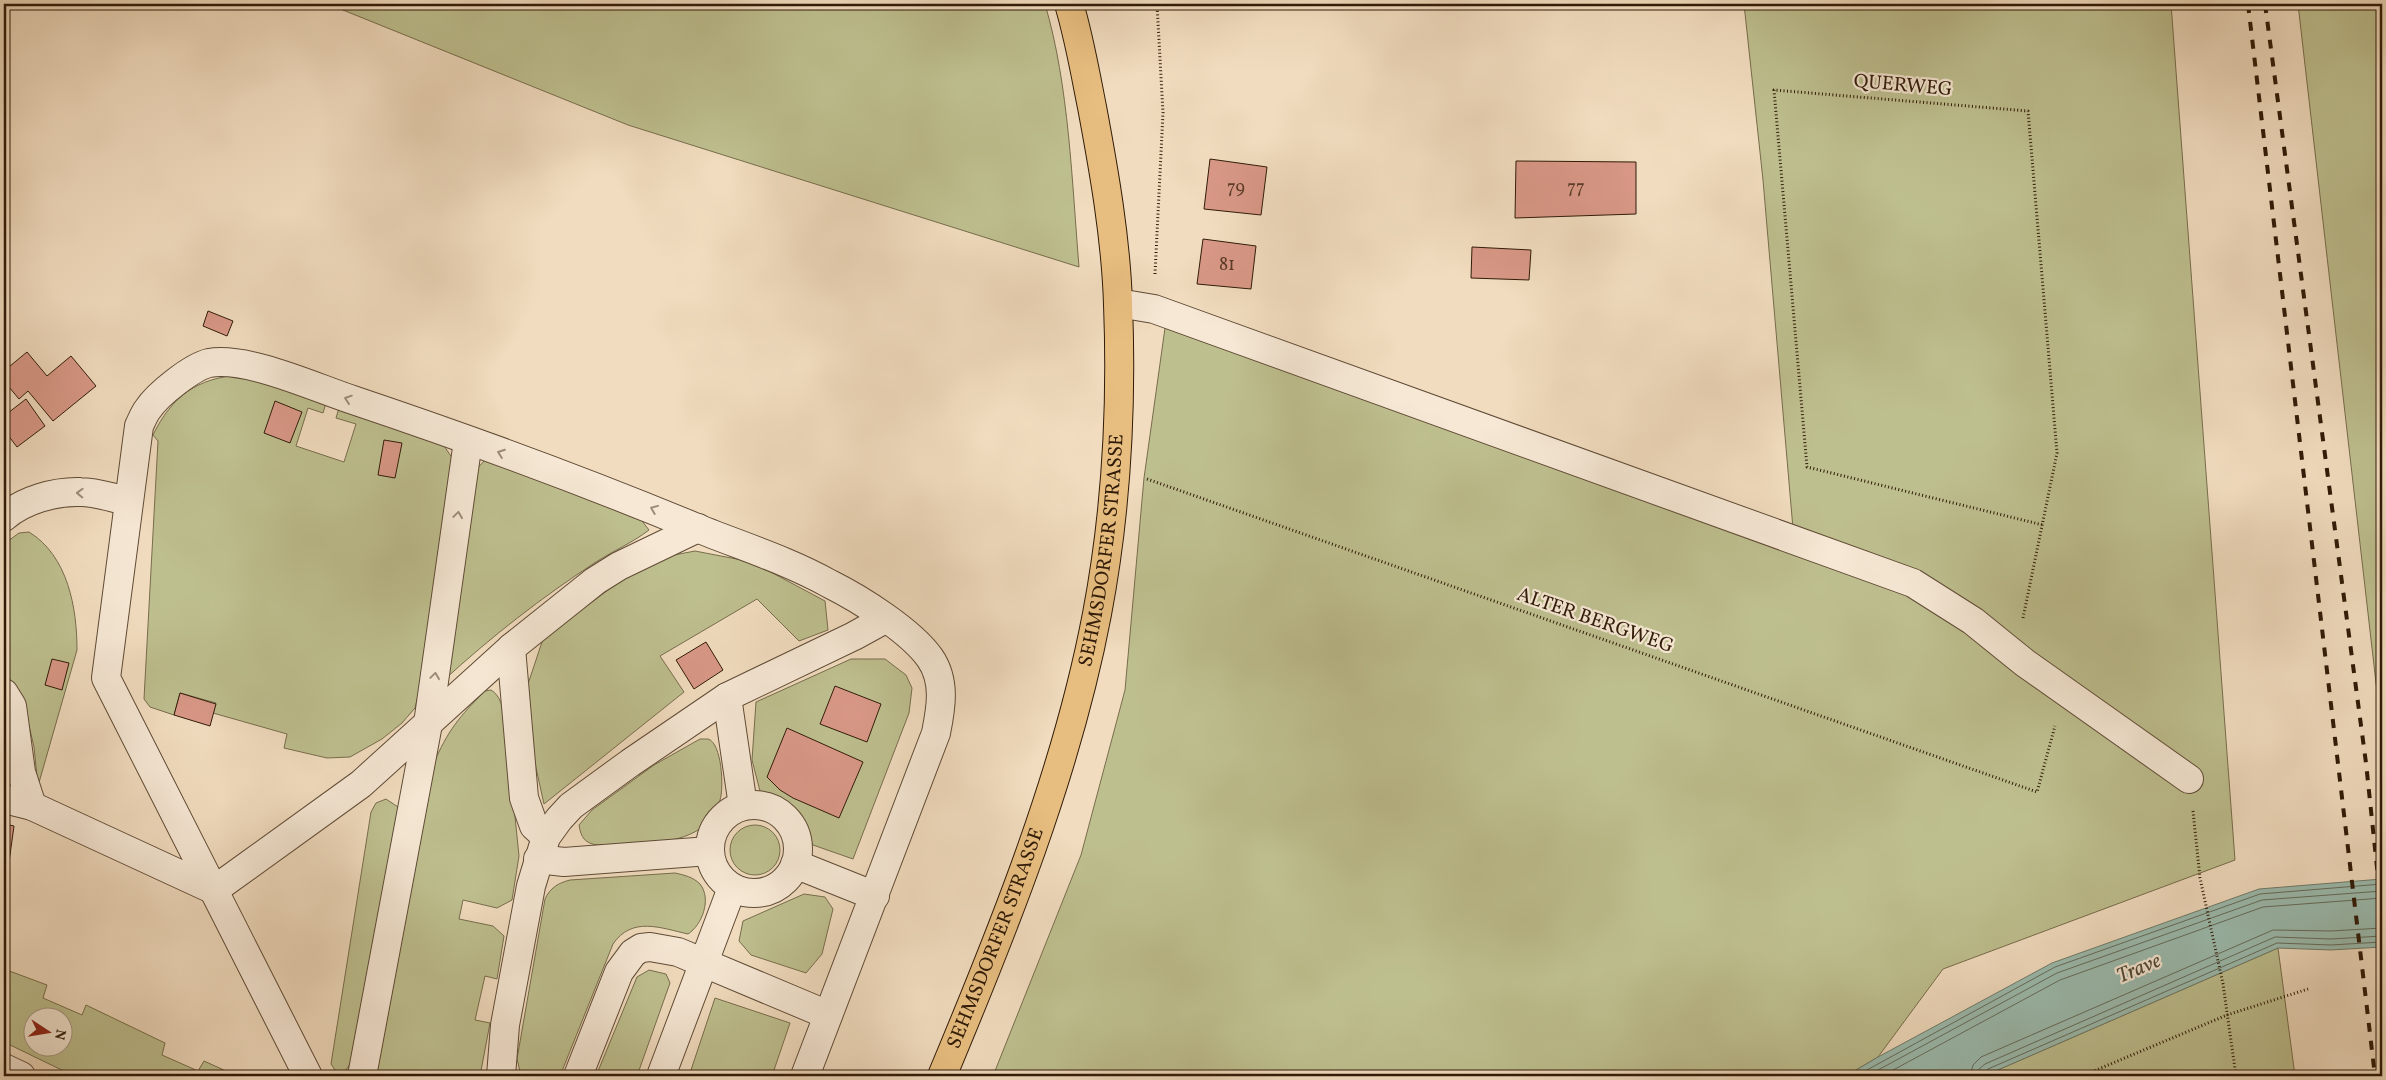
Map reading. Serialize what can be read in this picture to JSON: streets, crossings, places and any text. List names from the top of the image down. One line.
{"streets":{"main road":["SEHMSDORFER STRASSE"],"path":["QUERWEG","ALTER BERGWEG"]},"water":["Trave"],"house_numbers":["79","77","81"],"north":"right"}
